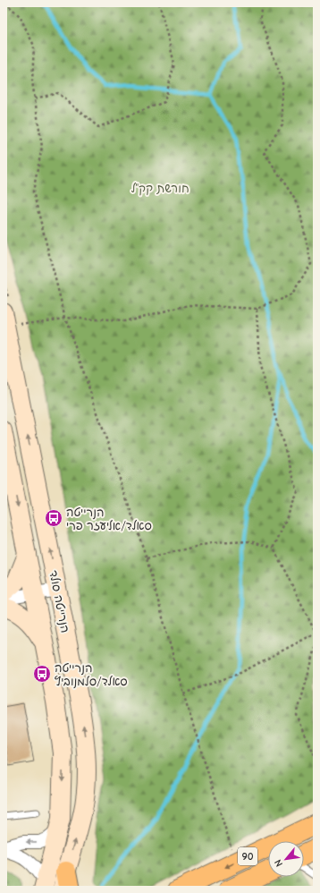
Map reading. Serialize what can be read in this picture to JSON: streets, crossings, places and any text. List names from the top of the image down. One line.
{"streets":{"highway":["90"],"main road":["הנרייטה סולד"]},"parks":["חורשת קק\"ל"],"places":{"bus stop":["הנרייטה סאלד/אליעזר פרי","הנרייטה סאלד/סלמנוביץ"]},"north":"bottom left"}
